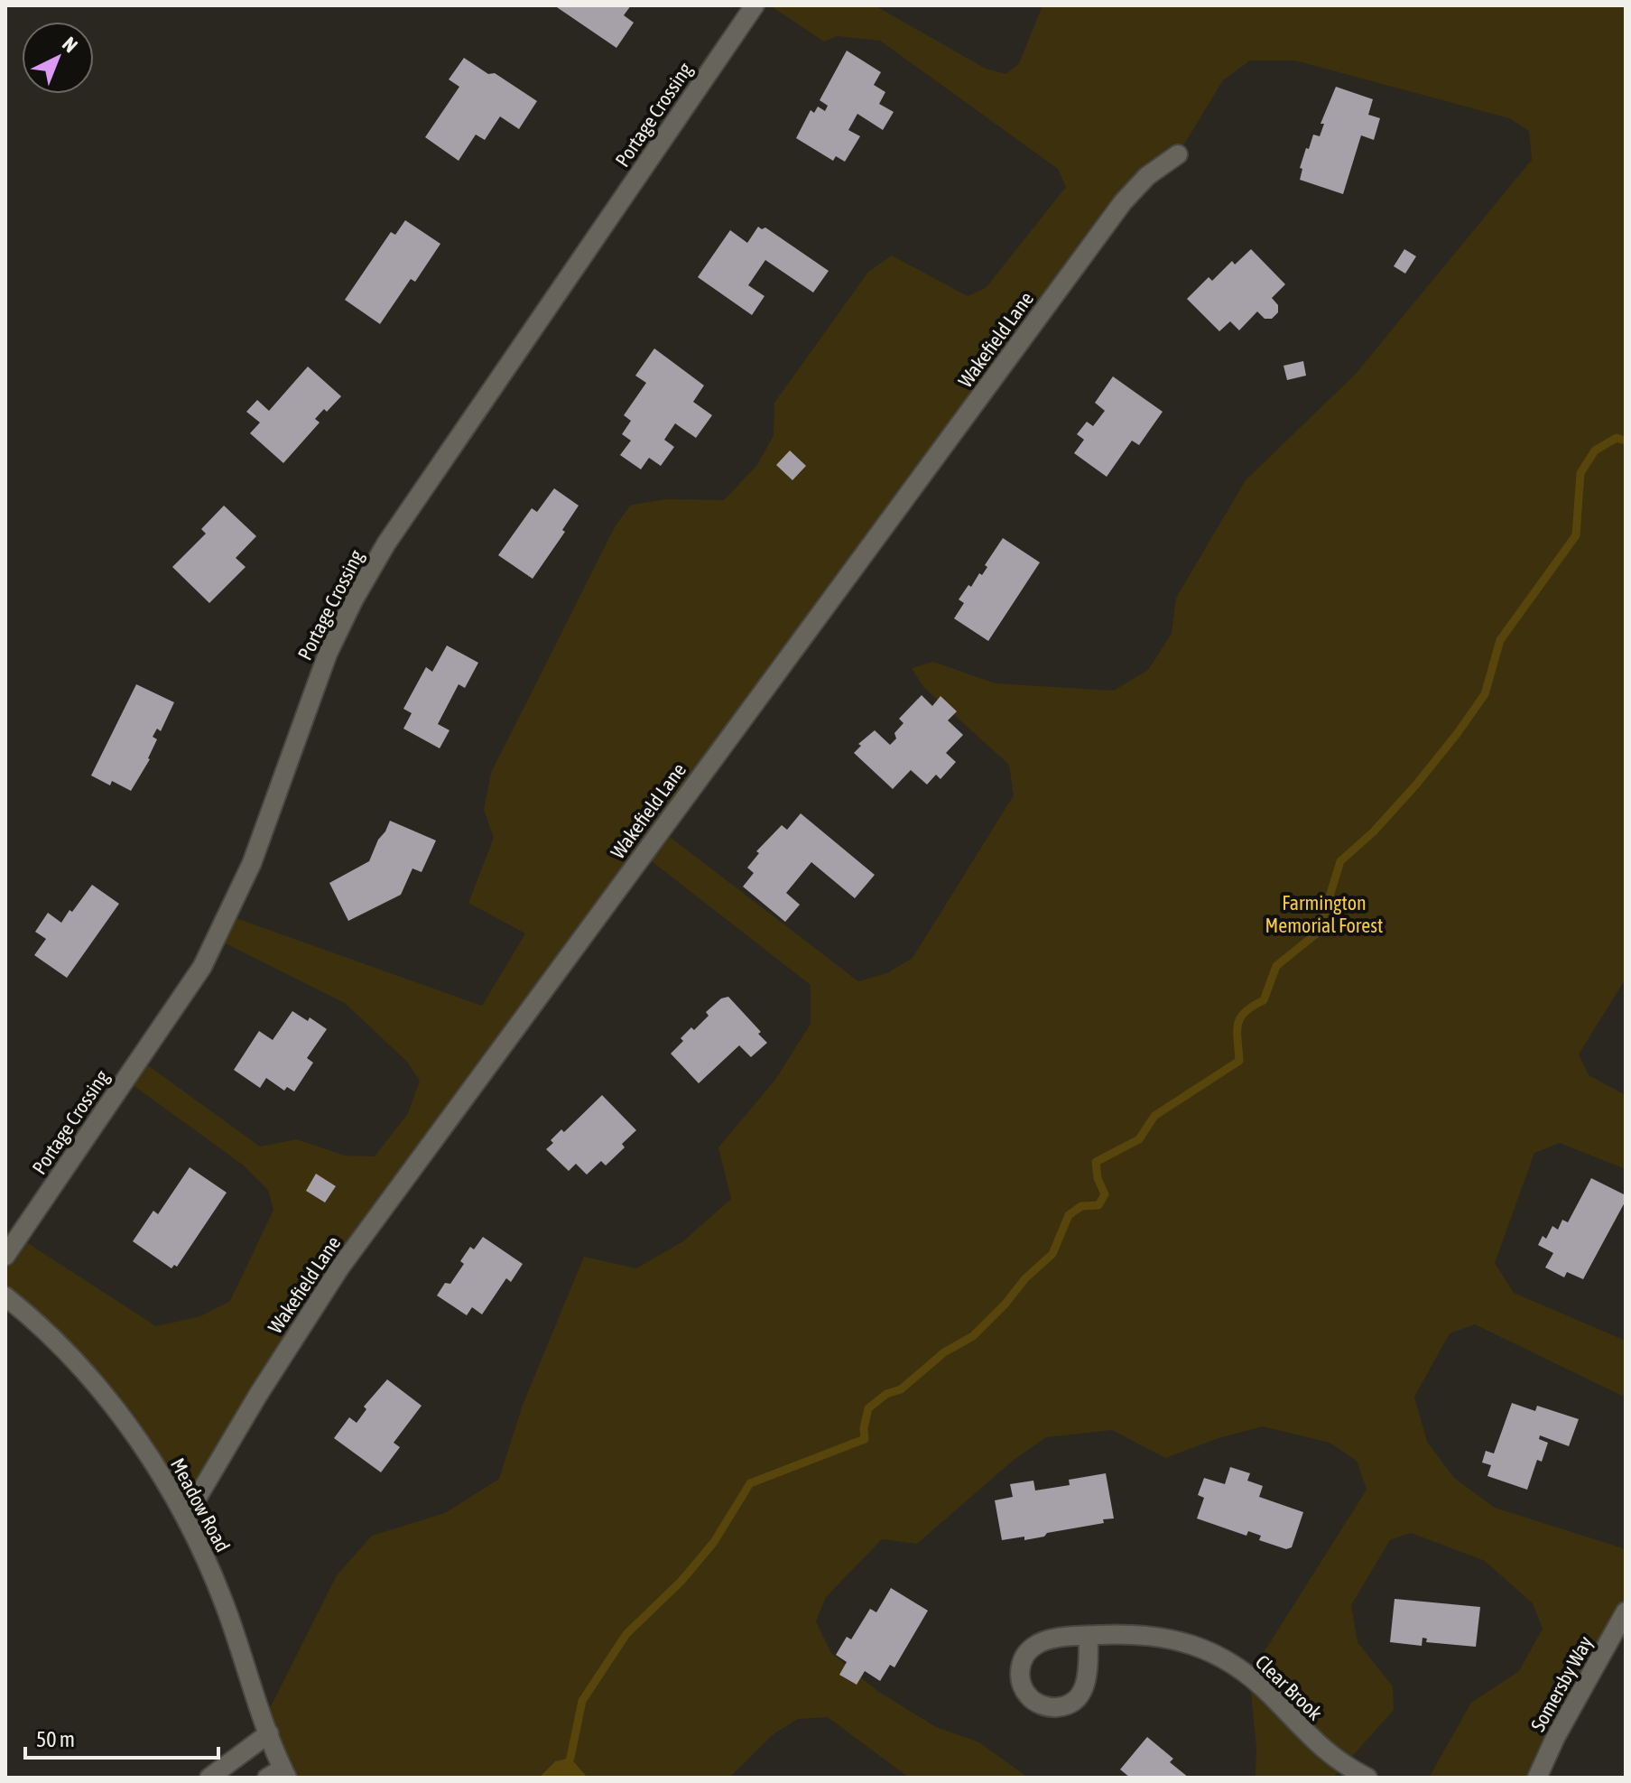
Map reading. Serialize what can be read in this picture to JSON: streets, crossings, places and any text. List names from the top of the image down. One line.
{"streets":{"street":["Portage Crossing","Wakefield Lane","Meadow Road","Somersby Way","Clear Brook"]},"crossings":[["Wakefield Lane","Meadow Road"]],"parks":["Farmington Memorial Forest"],"scale_bar":"50 m","north":"top right"}
